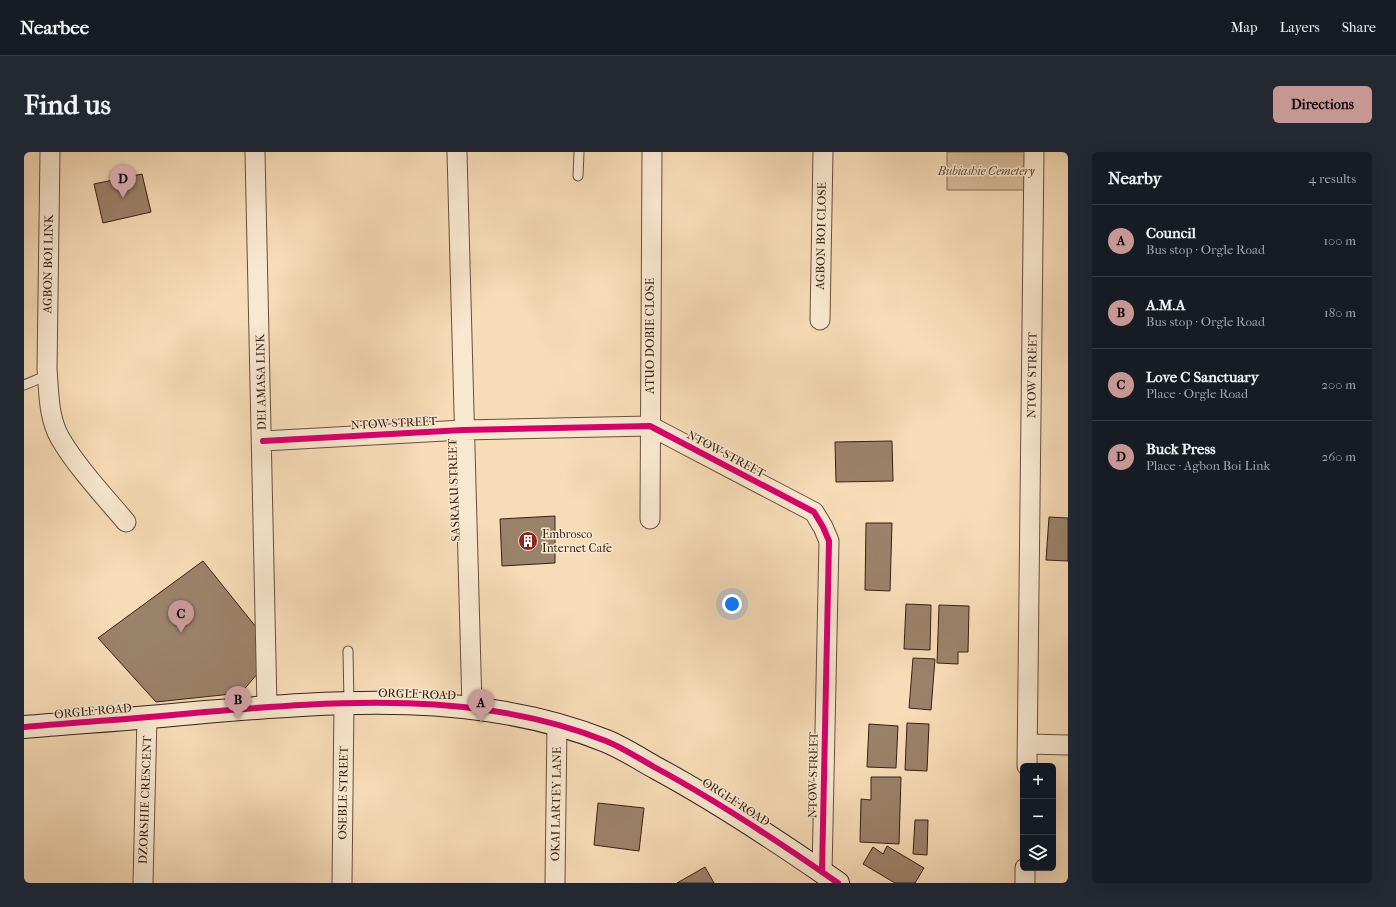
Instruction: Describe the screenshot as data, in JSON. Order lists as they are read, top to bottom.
{
  "streets": {
    "street": [
      "AGBON BOI CLOSE",
      "AGBON BOI LINK",
      "ATUO DOBIE CLOSE",
      "NTOW STREET",
      "DEI AMASA LINK",
      "SASRAKU STREET",
      "ORGLE ROAD",
      "OSEBLE STREET",
      "DZORSHIE CRESCENT",
      "OKAI LARTEY LANE"
    ]
  },
  "crossings": [
    ["ATUO DOBIE CLOSE", "NTOW STREET"],
    ["NTOW STREET", "DEI AMASA LINK"],
    ["NTOW STREET", "SASRAKU STREET"],
    ["NTOW STREET", "ORGLE ROAD"],
    ["DEI AMASA LINK", "ORGLE ROAD"],
    ["SASRAKU STREET", "ORGLE ROAD"],
    ["ORGLE ROAD", "OSEBLE STREET"],
    ["ORGLE ROAD", "DZORSHIE CRESCENT"],
    ["ORGLE ROAD", "OKAI LARTEY LANE"]
  ],
  "parks": ["Bubiashie Cemetery"],
  "places": {
    "building": ["Embrosco Internet Cafe"]
  },
  "page": {
    "header": "Nearbee",
    "nav": ["Map", "Layers", "Share"],
    "buttons": "Directions",
    "title": "Find us",
    "heading": ["Nearby", "4 results"],
    "pins": [
      "D",
      "C",
      "B",
      "A"
    ],
    "list": [
      {
        "mark": "A",
        "name": "Council",
        "note": "Bus stop · Orgle Road",
        "value": "100 m"
      },
      {
        "mark": "B",
        "name": "A.M.A",
        "note": "Bus stop · Orgle Road",
        "value": "180 m"
      },
      {
        "mark": "C",
        "name": "Love C Sanctuary",
        "note": "Place · Orgle Road",
        "value": "200 m"
      },
      {
        "mark": "D",
        "name": "Buck Press",
        "note": "Place · Agbon Boi Link",
        "value": "260 m"
      }
    ],
    "map_buttons": ["+", "−"]
  }
}
